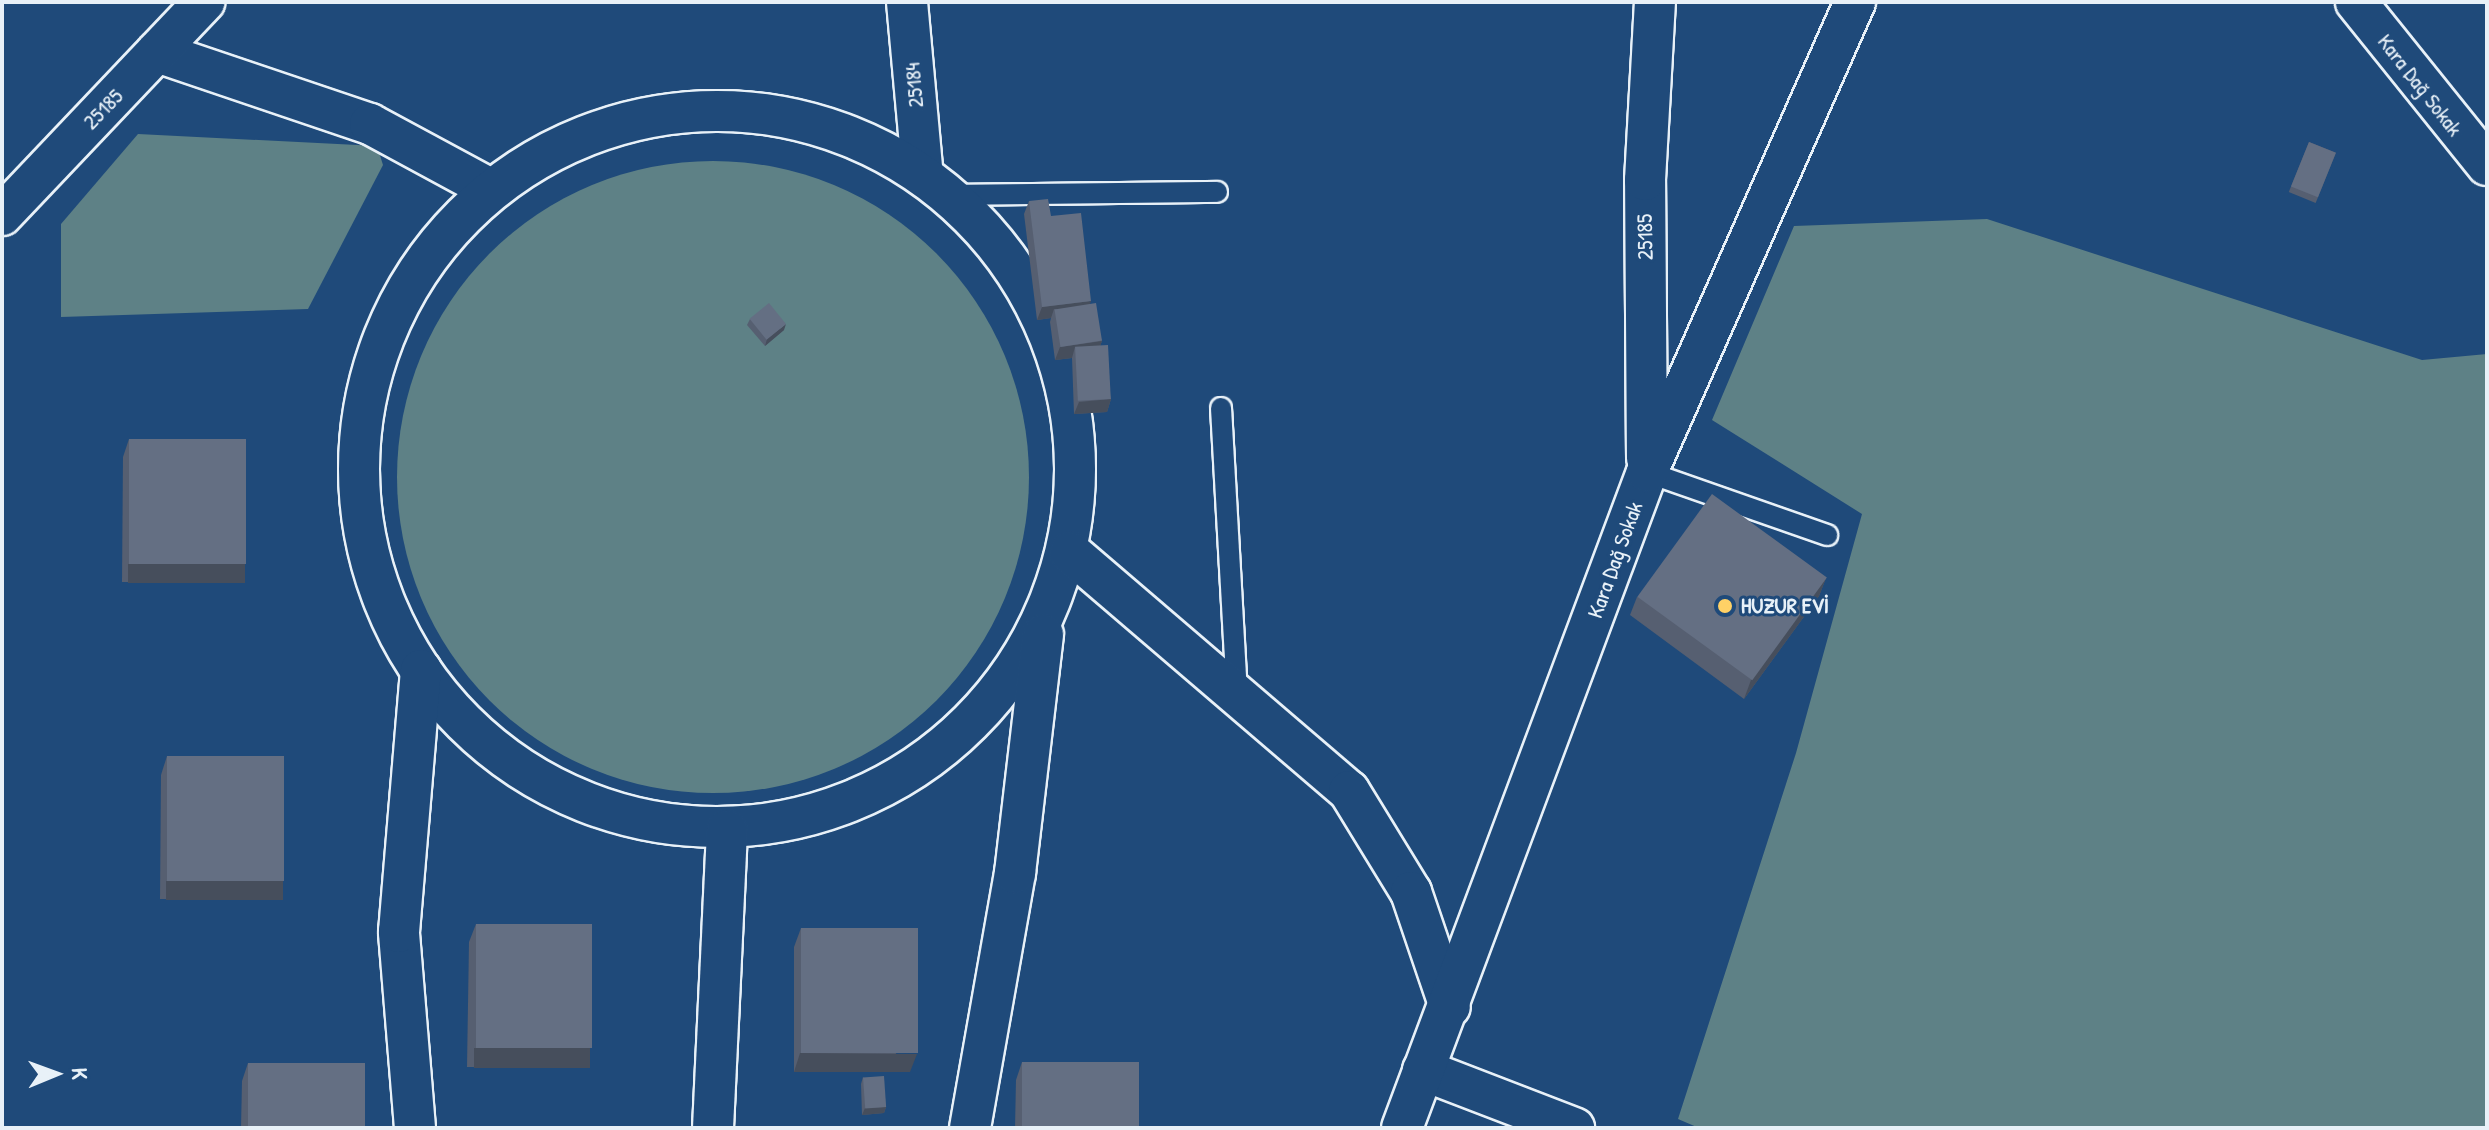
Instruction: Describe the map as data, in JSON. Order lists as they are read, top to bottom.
{
  "streets": {
    "street": ["25184", "Kara Dağ Sokak", "25185"]
  },
  "crossings": [
    ["Kara Dağ Sokak", "25185"]
  ],
  "places": ["HUZUR EVİ"],
  "north": "right"
}
